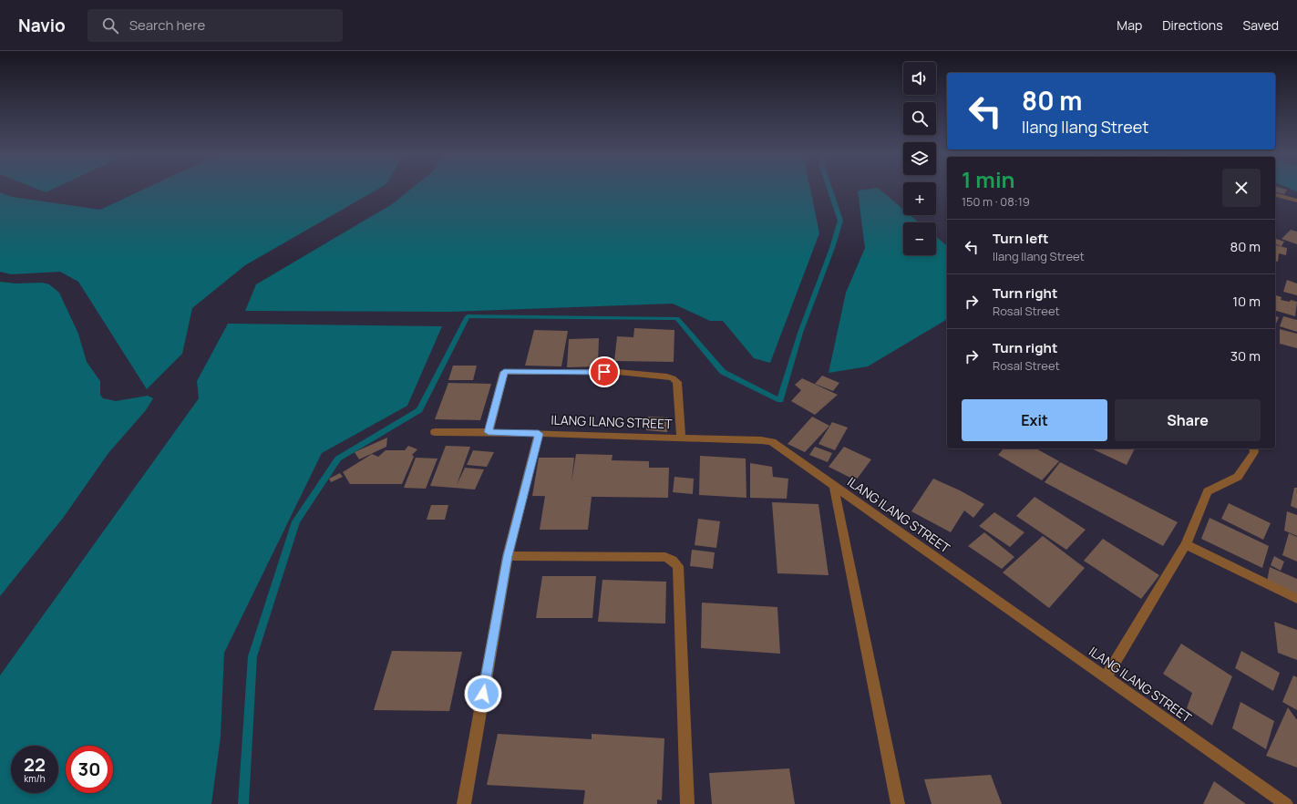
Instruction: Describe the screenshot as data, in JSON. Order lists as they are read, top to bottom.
{
  "streets": {
    "street": ["ILANG ILANG STREET"]
  },
  "page": {
    "header": "Navio",
    "search": "Search here",
    "nav": ["Map", "Directions", "Saved"],
    "map_buttons": ["+", "−"],
    "turn": ["80 m", "Ilang Ilang Street"],
    "heading": ["1 min", "150 m · 08:19"],
    "list": [
      {
        "name": "Turn left",
        "note": "Ilang Ilang Street",
        "value": "80 m"
      },
      {
        "name": "Turn right",
        "note": "Rosal Street",
        "value": "10 m"
      },
      {
        "name": "Turn right",
        "note": "Rosal Street",
        "value": "30 m"
      }
    ],
    "buttons": ["Exit", "Share"],
    "speed": "22 km/h",
    "limit": "30"
  }
}
